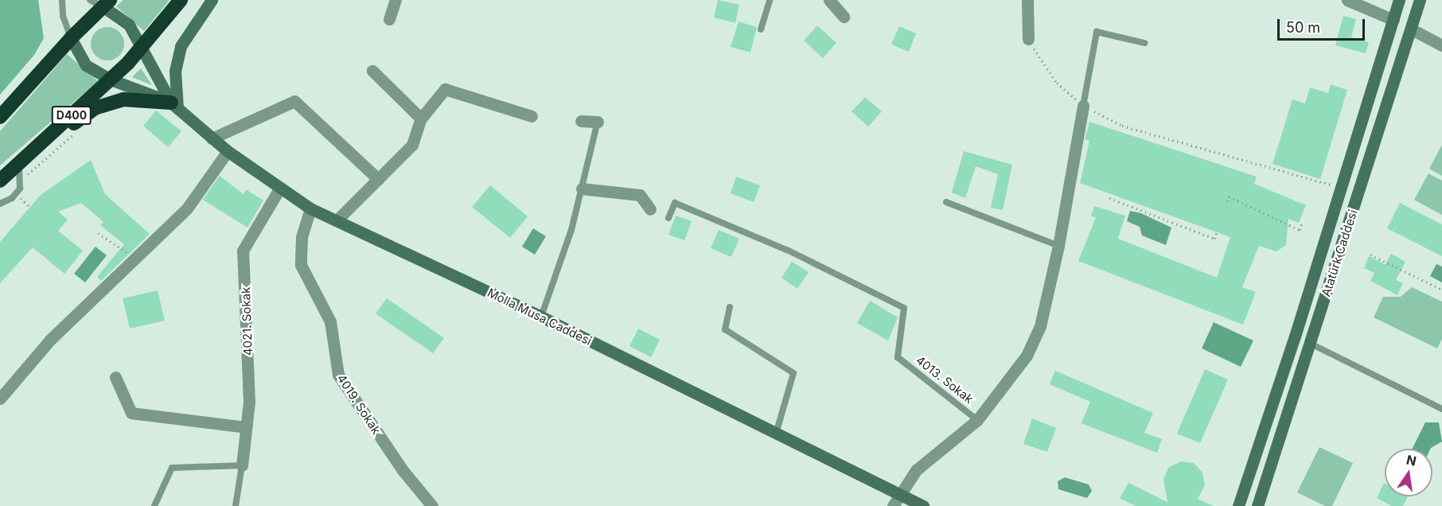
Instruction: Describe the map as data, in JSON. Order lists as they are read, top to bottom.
{
  "streets": {
    "highway": ["D400"],
    "street": [
      "Atatürk Caddesi",
      "Molla Musa Caddesi",
      "4021. Sokak",
      "4019. Sokak"
    ],
    "lane": ["4013. Sokak"]
  },
  "crossings": [
    ["D400", "Molla Musa Caddesi"],
    ["Molla Musa Caddesi", "4021. Sokak"],
    ["Molla Musa Caddesi", "4019. Sokak"]
  ],
  "scale_bar": "50 m",
  "north": "top"
}
